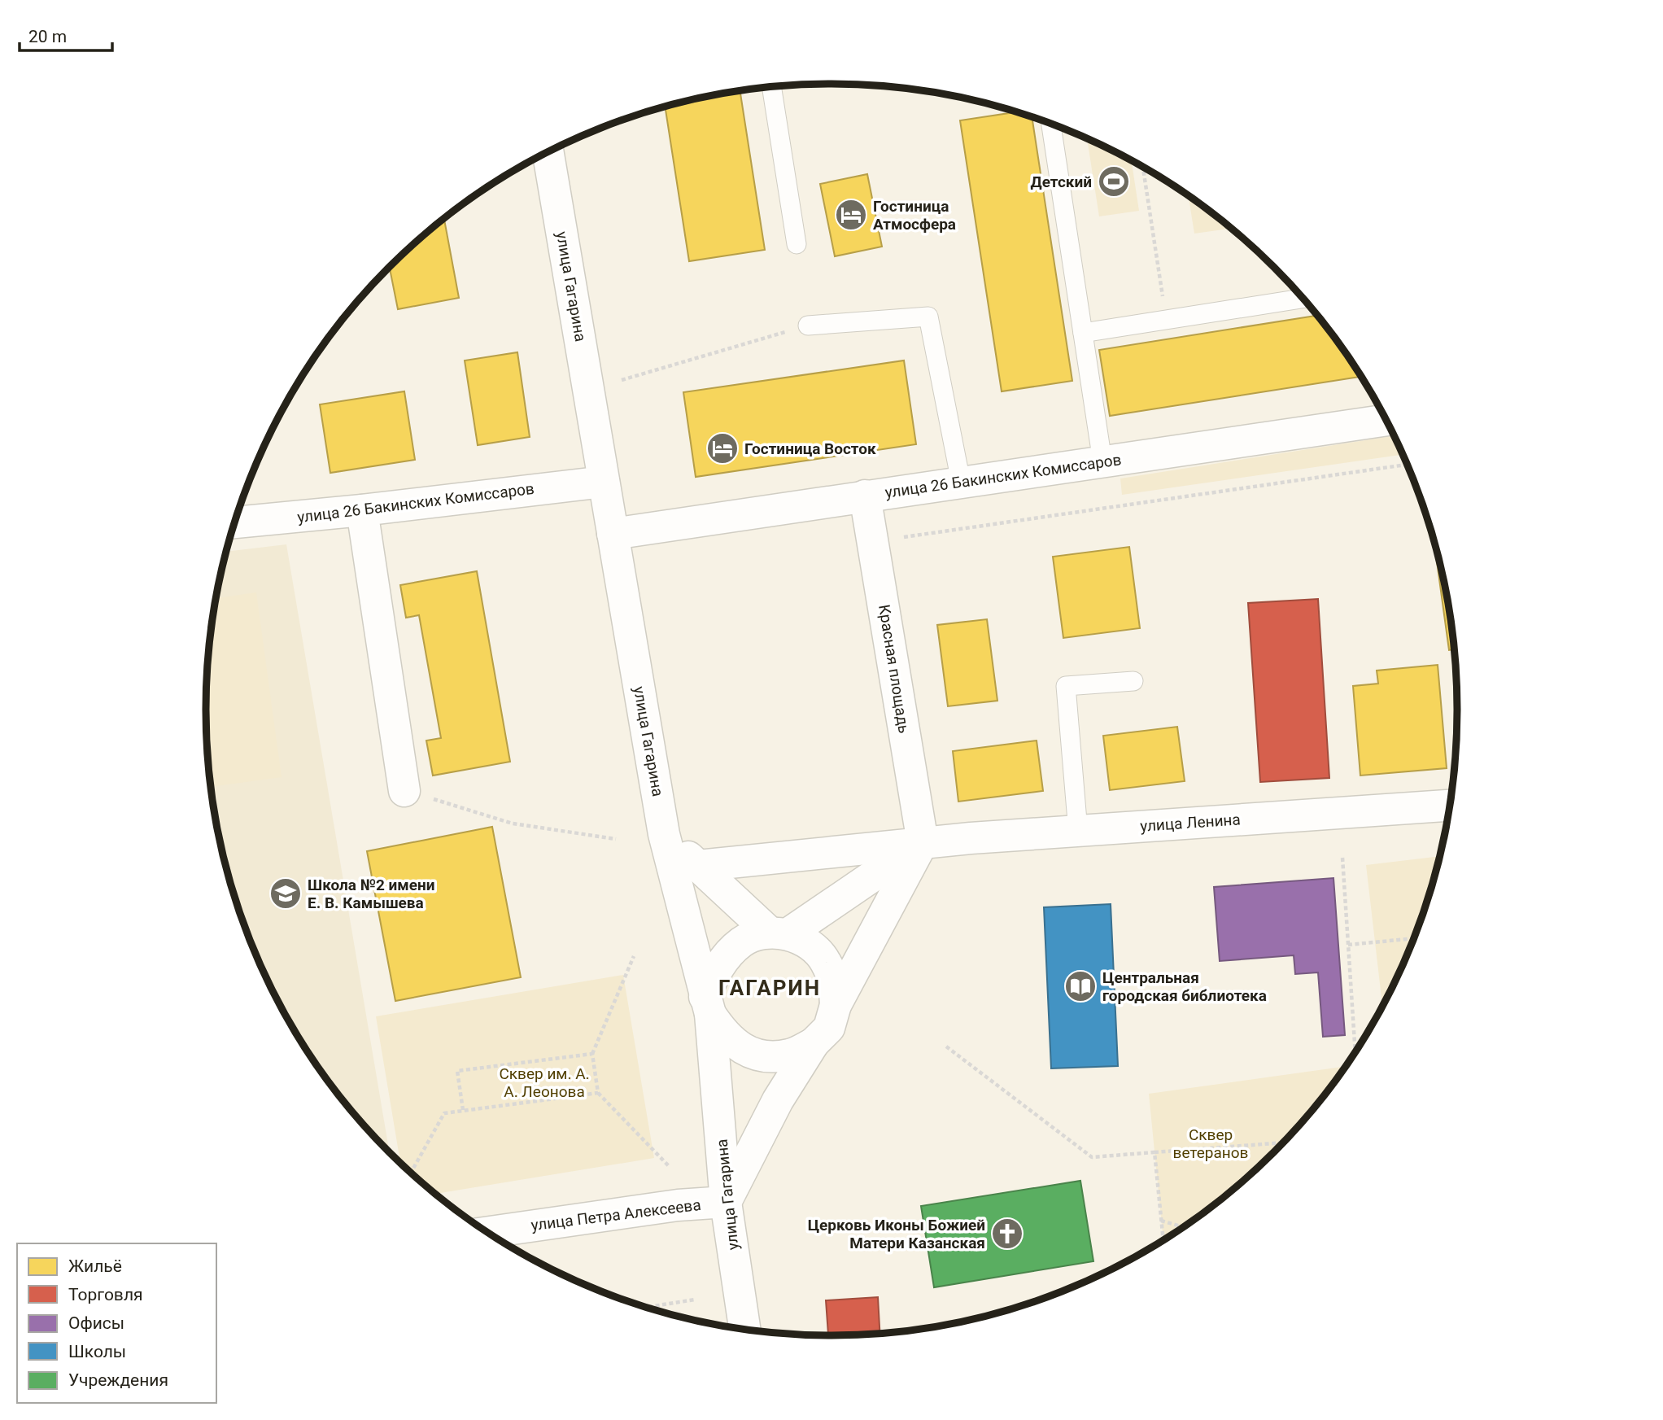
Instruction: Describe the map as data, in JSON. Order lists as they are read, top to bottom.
{
  "streets": {
    "main road": [
      "улица Гагарина",
      "улица 26 Бакинских Комиссаров",
      "Красная площадь",
      "улица Ленина",
      "улица Петра Алексеева"
    ]
  },
  "crossings": [
    ["улица Гагарина", "улица 26 Бакинских Комиссаров"],
    ["улица Гагарина", "улица Петра Алексеева"],
    ["улица 26 Бакинских Комиссаров", "Красная площадь"],
    ["Красная площадь", "улица Ленина"]
  ],
  "districts": ["ГАГАРИН"],
  "parks": ["Сквер им. А. А. Леонова", "Сквер ветеранов"],
  "places": {
    "sports": ["Детский"],
    "hotel": ["Гостиница Атмосфера", "Гостиница Восток"],
    "school or university": ["Школа №2 имени Е. В. Камышева"],
    "library": ["Центральная городская библиотека"],
    "church": ["Церковь Иконы Божией Матери Казанская"]
  },
  "legend": [
    "Жильё",
    "Торговля",
    "Офисы",
    "Школы",
    "Учреждения"
  ],
  "scale_bar": "20 m"
}
